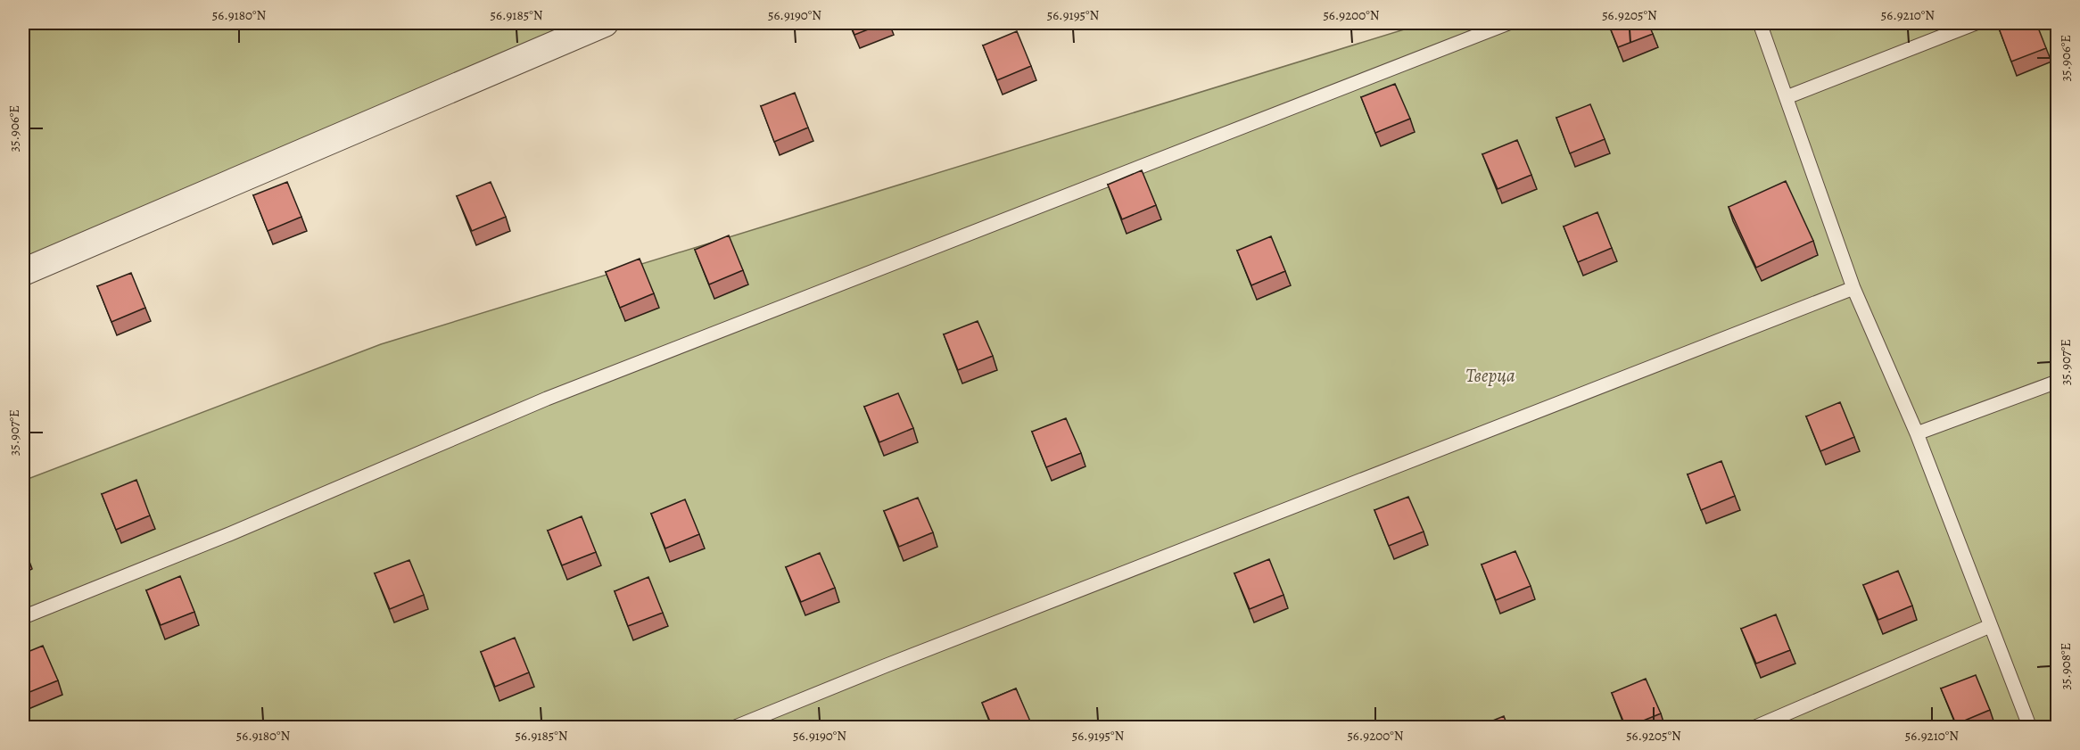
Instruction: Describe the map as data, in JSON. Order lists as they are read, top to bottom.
{
  "parks": ["Тверца"],
  "coordinates": [
    "56.9180°N",
    "56.9185°N",
    "56.9190°N",
    "56.9195°N",
    "56.9200°N",
    "56.9205°N",
    "56.9210°N",
    "35.906°E",
    "35.907°E",
    "35.908°E"
  ]
}
